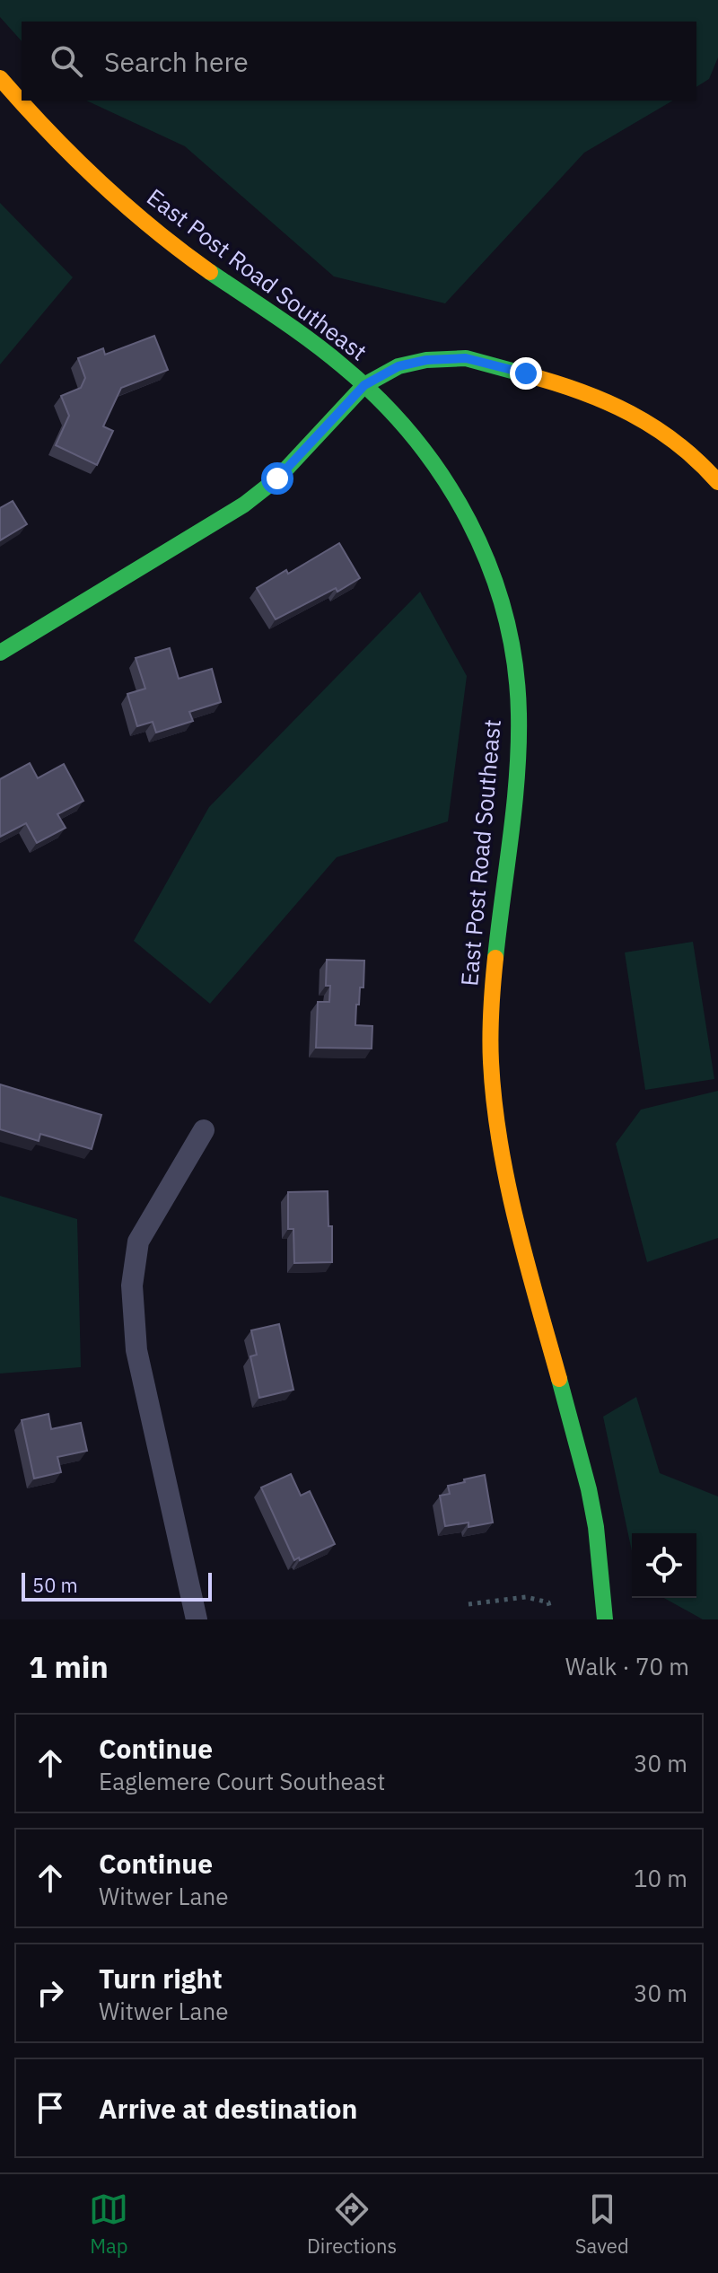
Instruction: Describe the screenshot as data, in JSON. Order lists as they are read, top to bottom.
{
  "streets": {
    "main road": ["East Post Road Southeast"]
  },
  "scale_bar": "50 m",
  "page": {
    "search": "Search here",
    "scale": "50 m",
    "heading": ["1 min", "Walk · 70 m"],
    "list": [
      ["Continue", "Eaglemere Court Southeast", "30 m"],
      ["Continue", "Witwer Lane", "10 m"],
      ["Turn right", "Witwer Lane", "30 m"],
      "Arrive at destination"
    ],
    "nav": ["Map", "Directions", "Saved"]
  }
}
